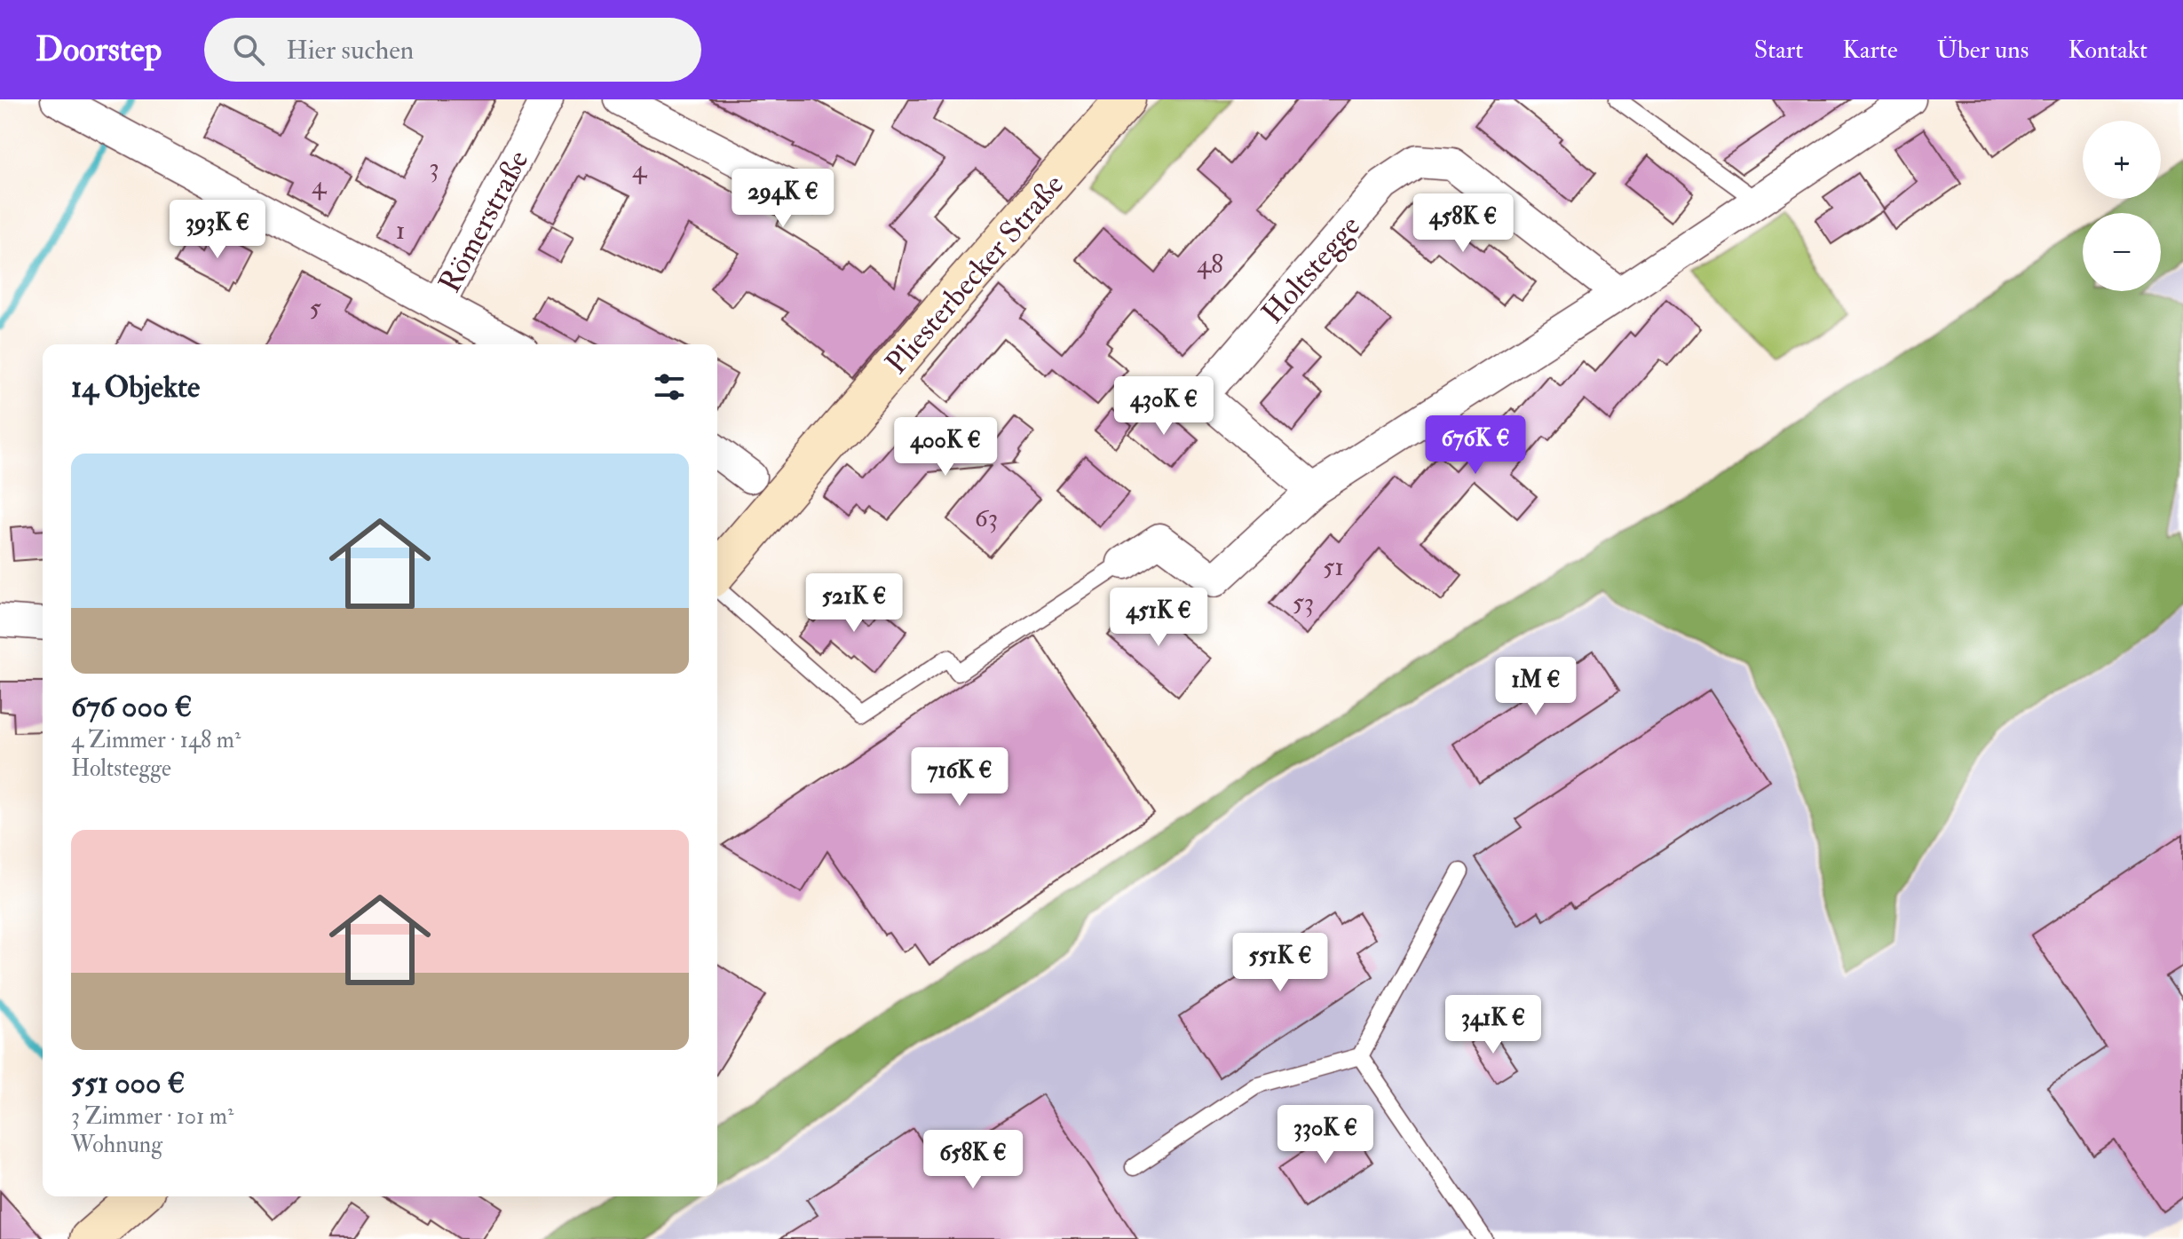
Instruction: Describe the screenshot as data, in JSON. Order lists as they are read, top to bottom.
{
  "streets": {
    "main road": ["Pliesterbecker Straße"],
    "street": ["Römerstraße", "Holtstegge"]
  },
  "house_numbers": [
    "3",
    "4",
    "4",
    "1",
    "48",
    "5",
    "63",
    "51",
    "53"
  ],
  "page": {
    "header": "Doorstep",
    "search": "Hier suchen",
    "nav": [
      "Start",
      "Karte",
      "Über uns",
      "Kontakt"
    ],
    "map_buttons": ["+", "−"],
    "price": [
      "294K €",
      "458K €",
      "393K €",
      "430K €",
      "676K €",
      "400K €",
      "521K €",
      "451K €",
      "1M €",
      "716K €",
      "551K €",
      "341K €",
      "330K €",
      "658K €"
    ],
    "heading": "14 Objekte",
    "list": [
      {
        "name": "676 000 €",
        "note": "4 Zimmer · 148 m² · Holtstegge"
      },
      {
        "name": "551 000 €",
        "note": "3 Zimmer · 101 m² · Wohnung"
      }
    ]
  }
}
